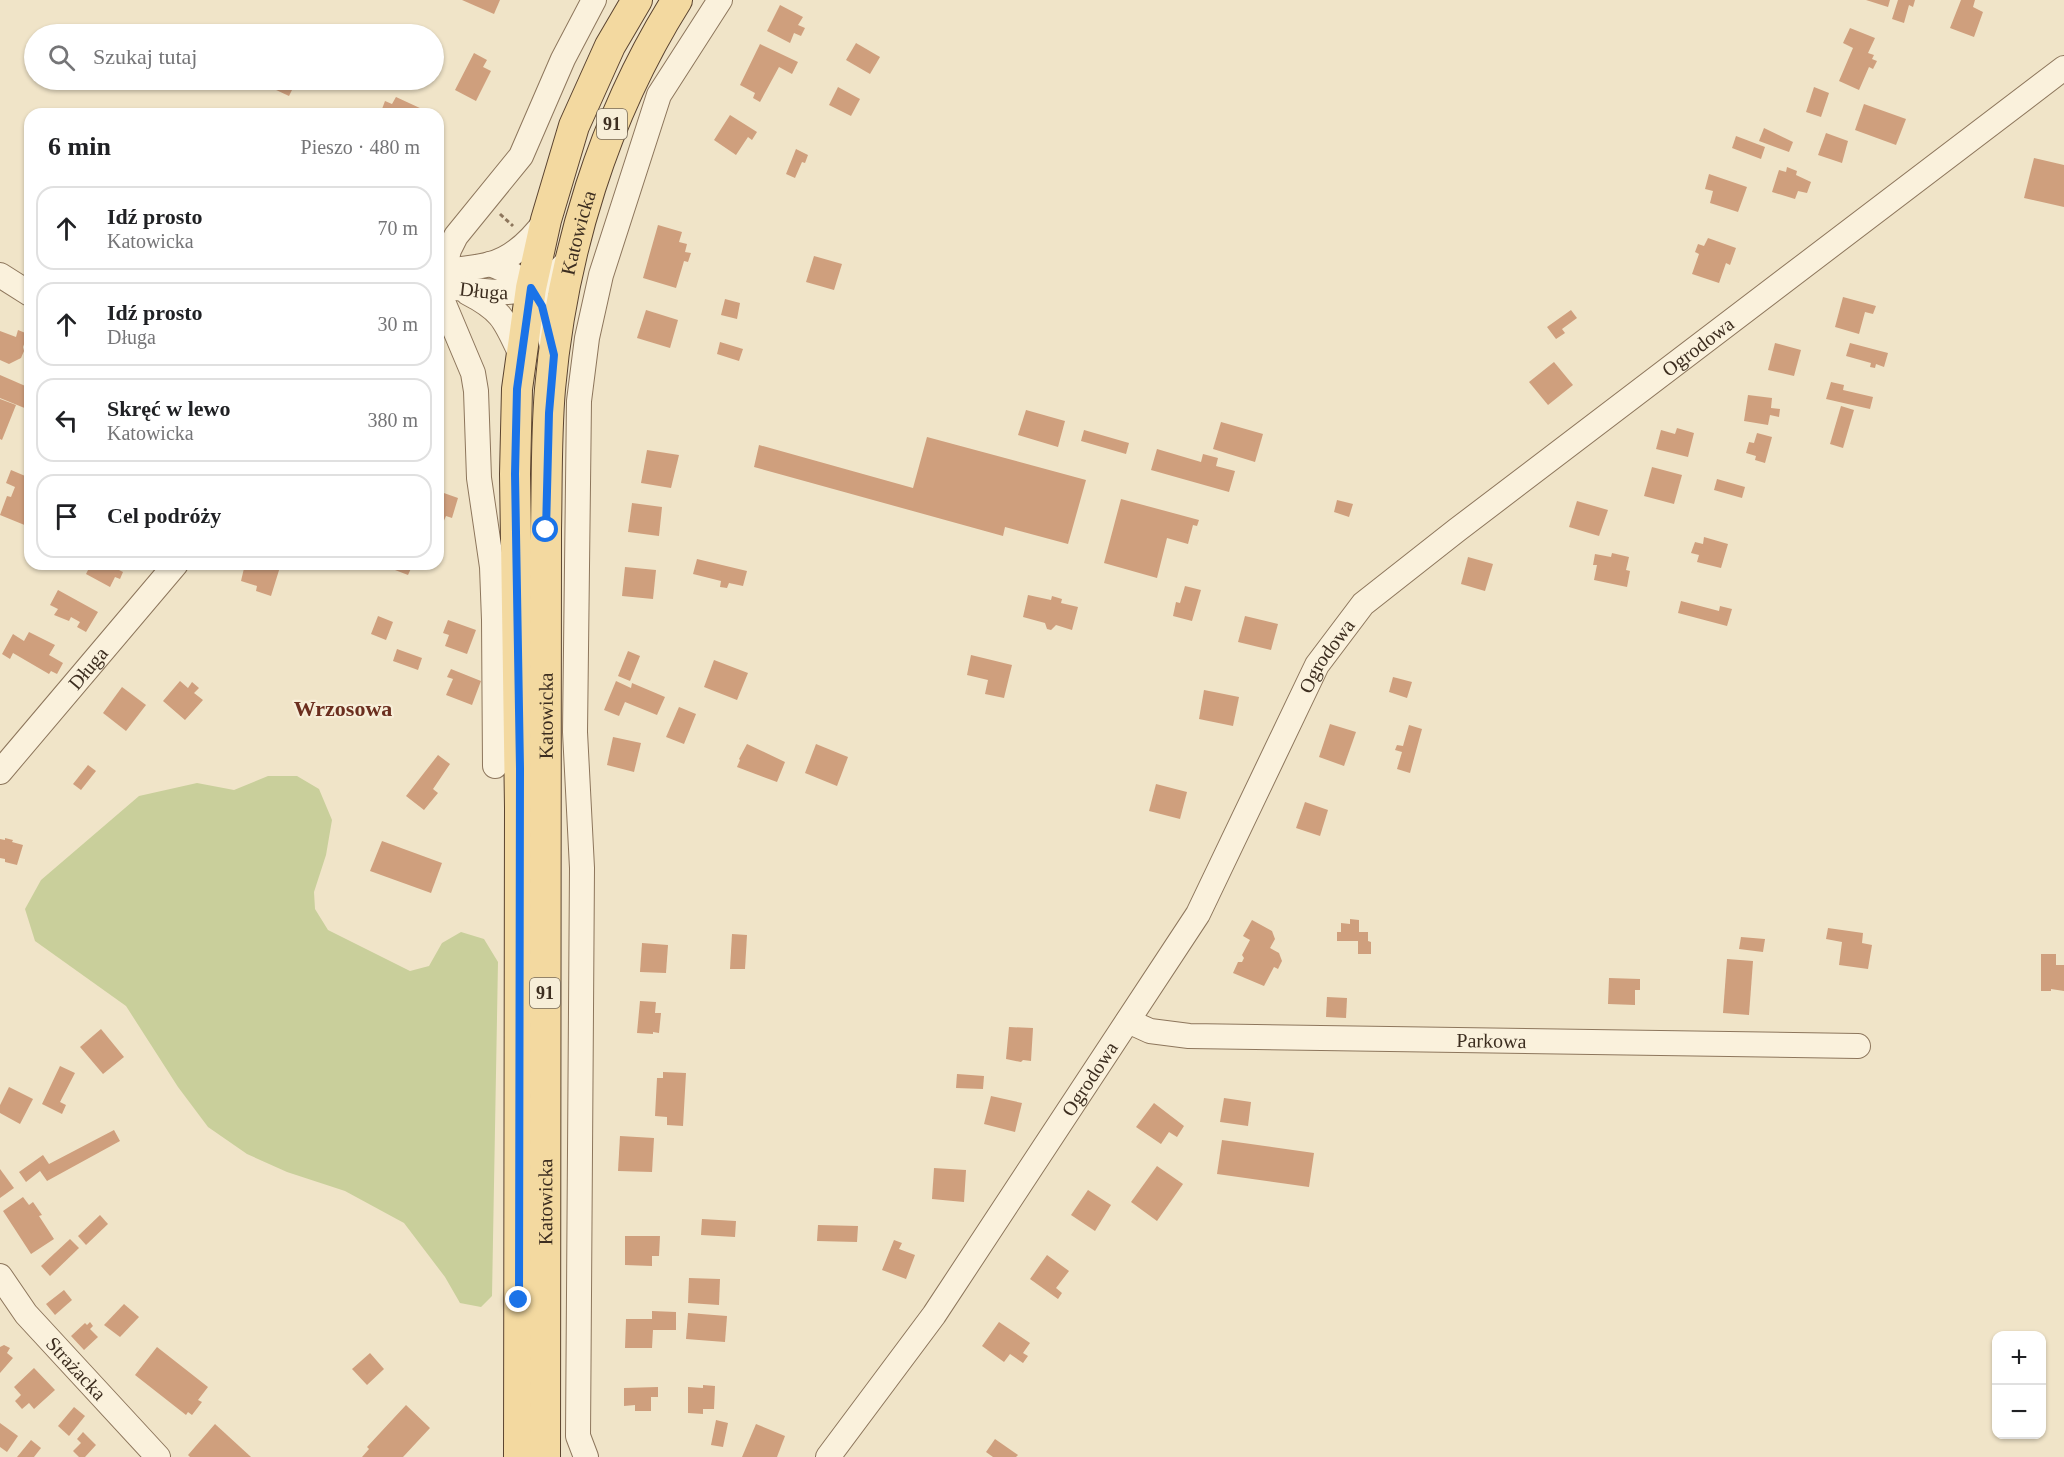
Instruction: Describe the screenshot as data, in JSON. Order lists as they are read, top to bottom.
{
  "streets": {
    "main road": ["91", "Katowicka"],
    "street": [
      "Długa",
      "Ogrodowa",
      "Parkowa",
      "Strażacka"
    ]
  },
  "crossings": [
    ["Katowicka", "Długa"],
    ["Ogrodowa", "Parkowa"]
  ],
  "districts": ["Wrzosowa"],
  "page": {
    "search": "Szukaj tutaj",
    "heading": ["6 min", "Pieszo · 480 m"],
    "list": [
      ["Idź prosto", "Katowicka", "70 m"],
      ["Idź prosto", "Długa", "30 m"],
      ["Skręć w lewo", "Katowicka", "380 m"],
      "Cel podróży"
    ],
    "map_buttons": ["+", "−"]
  }
}
